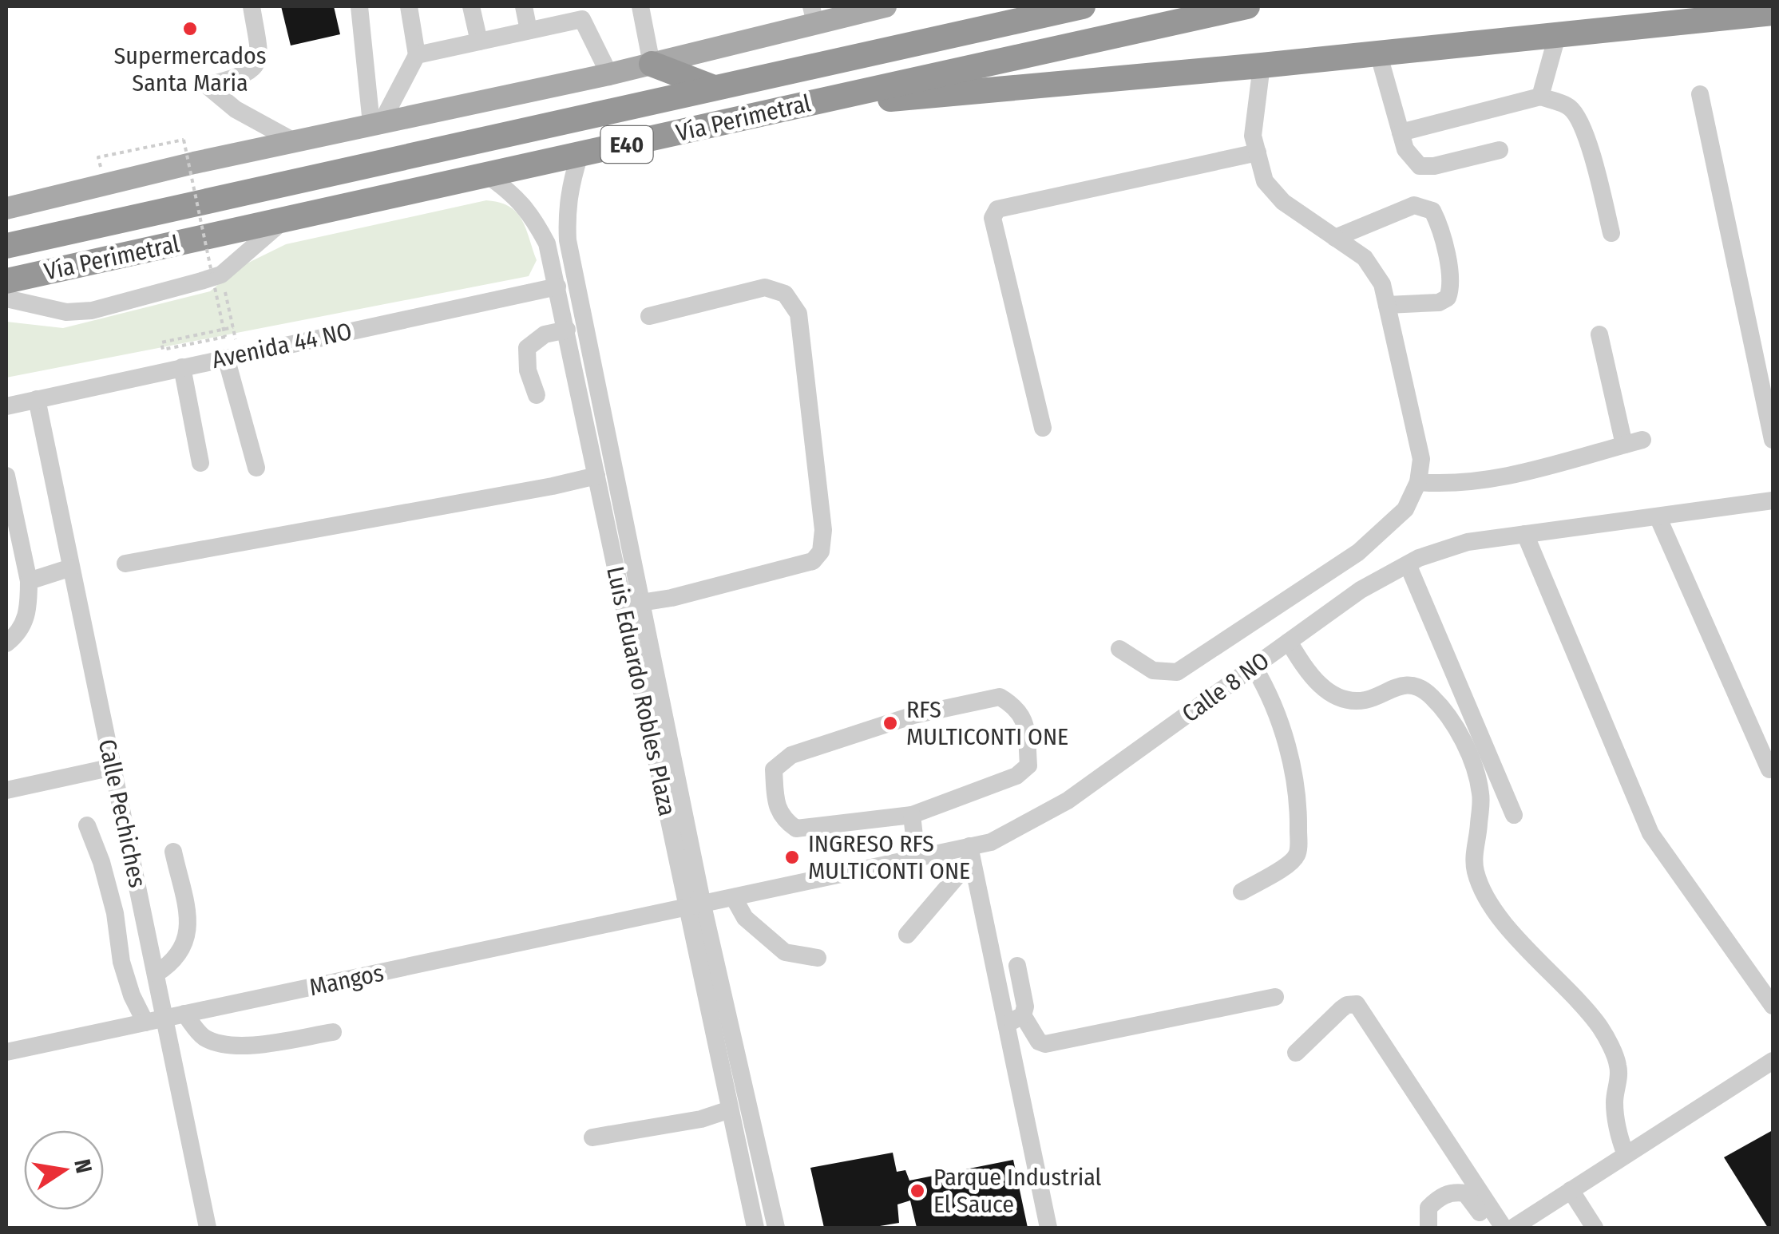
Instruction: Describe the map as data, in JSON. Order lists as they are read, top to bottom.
{
  "streets": {
    "highway": ["Vía Perimetral", "E40"],
    "street": [
      "Avenida 44 NO",
      "Calle 8 NO",
      "Luis Eduardo Robles Plaza",
      "Calle Pechiches",
      "Mangos"
    ]
  },
  "crossings": [
    ["Vía Perimetral", "Luis Eduardo Robles Plaza"],
    ["Avenida 44 NO", "Luis Eduardo Robles Plaza"],
    ["Avenida 44 NO", "Calle Pechiches"],
    ["Calle 8 NO", "Luis Eduardo Robles Plaza"],
    ["Calle 8 NO", "Mangos"],
    ["Luis Eduardo Robles Plaza", "Mangos"],
    ["Calle Pechiches", "Mangos"]
  ],
  "places": [
    "Supermercados Santa Maria",
    "RFS MULTICONTI ONE",
    "INGRESO RFS MULTICONTI ONE",
    "Parque Industrial El Sauce"
  ],
  "north": "right"
}
